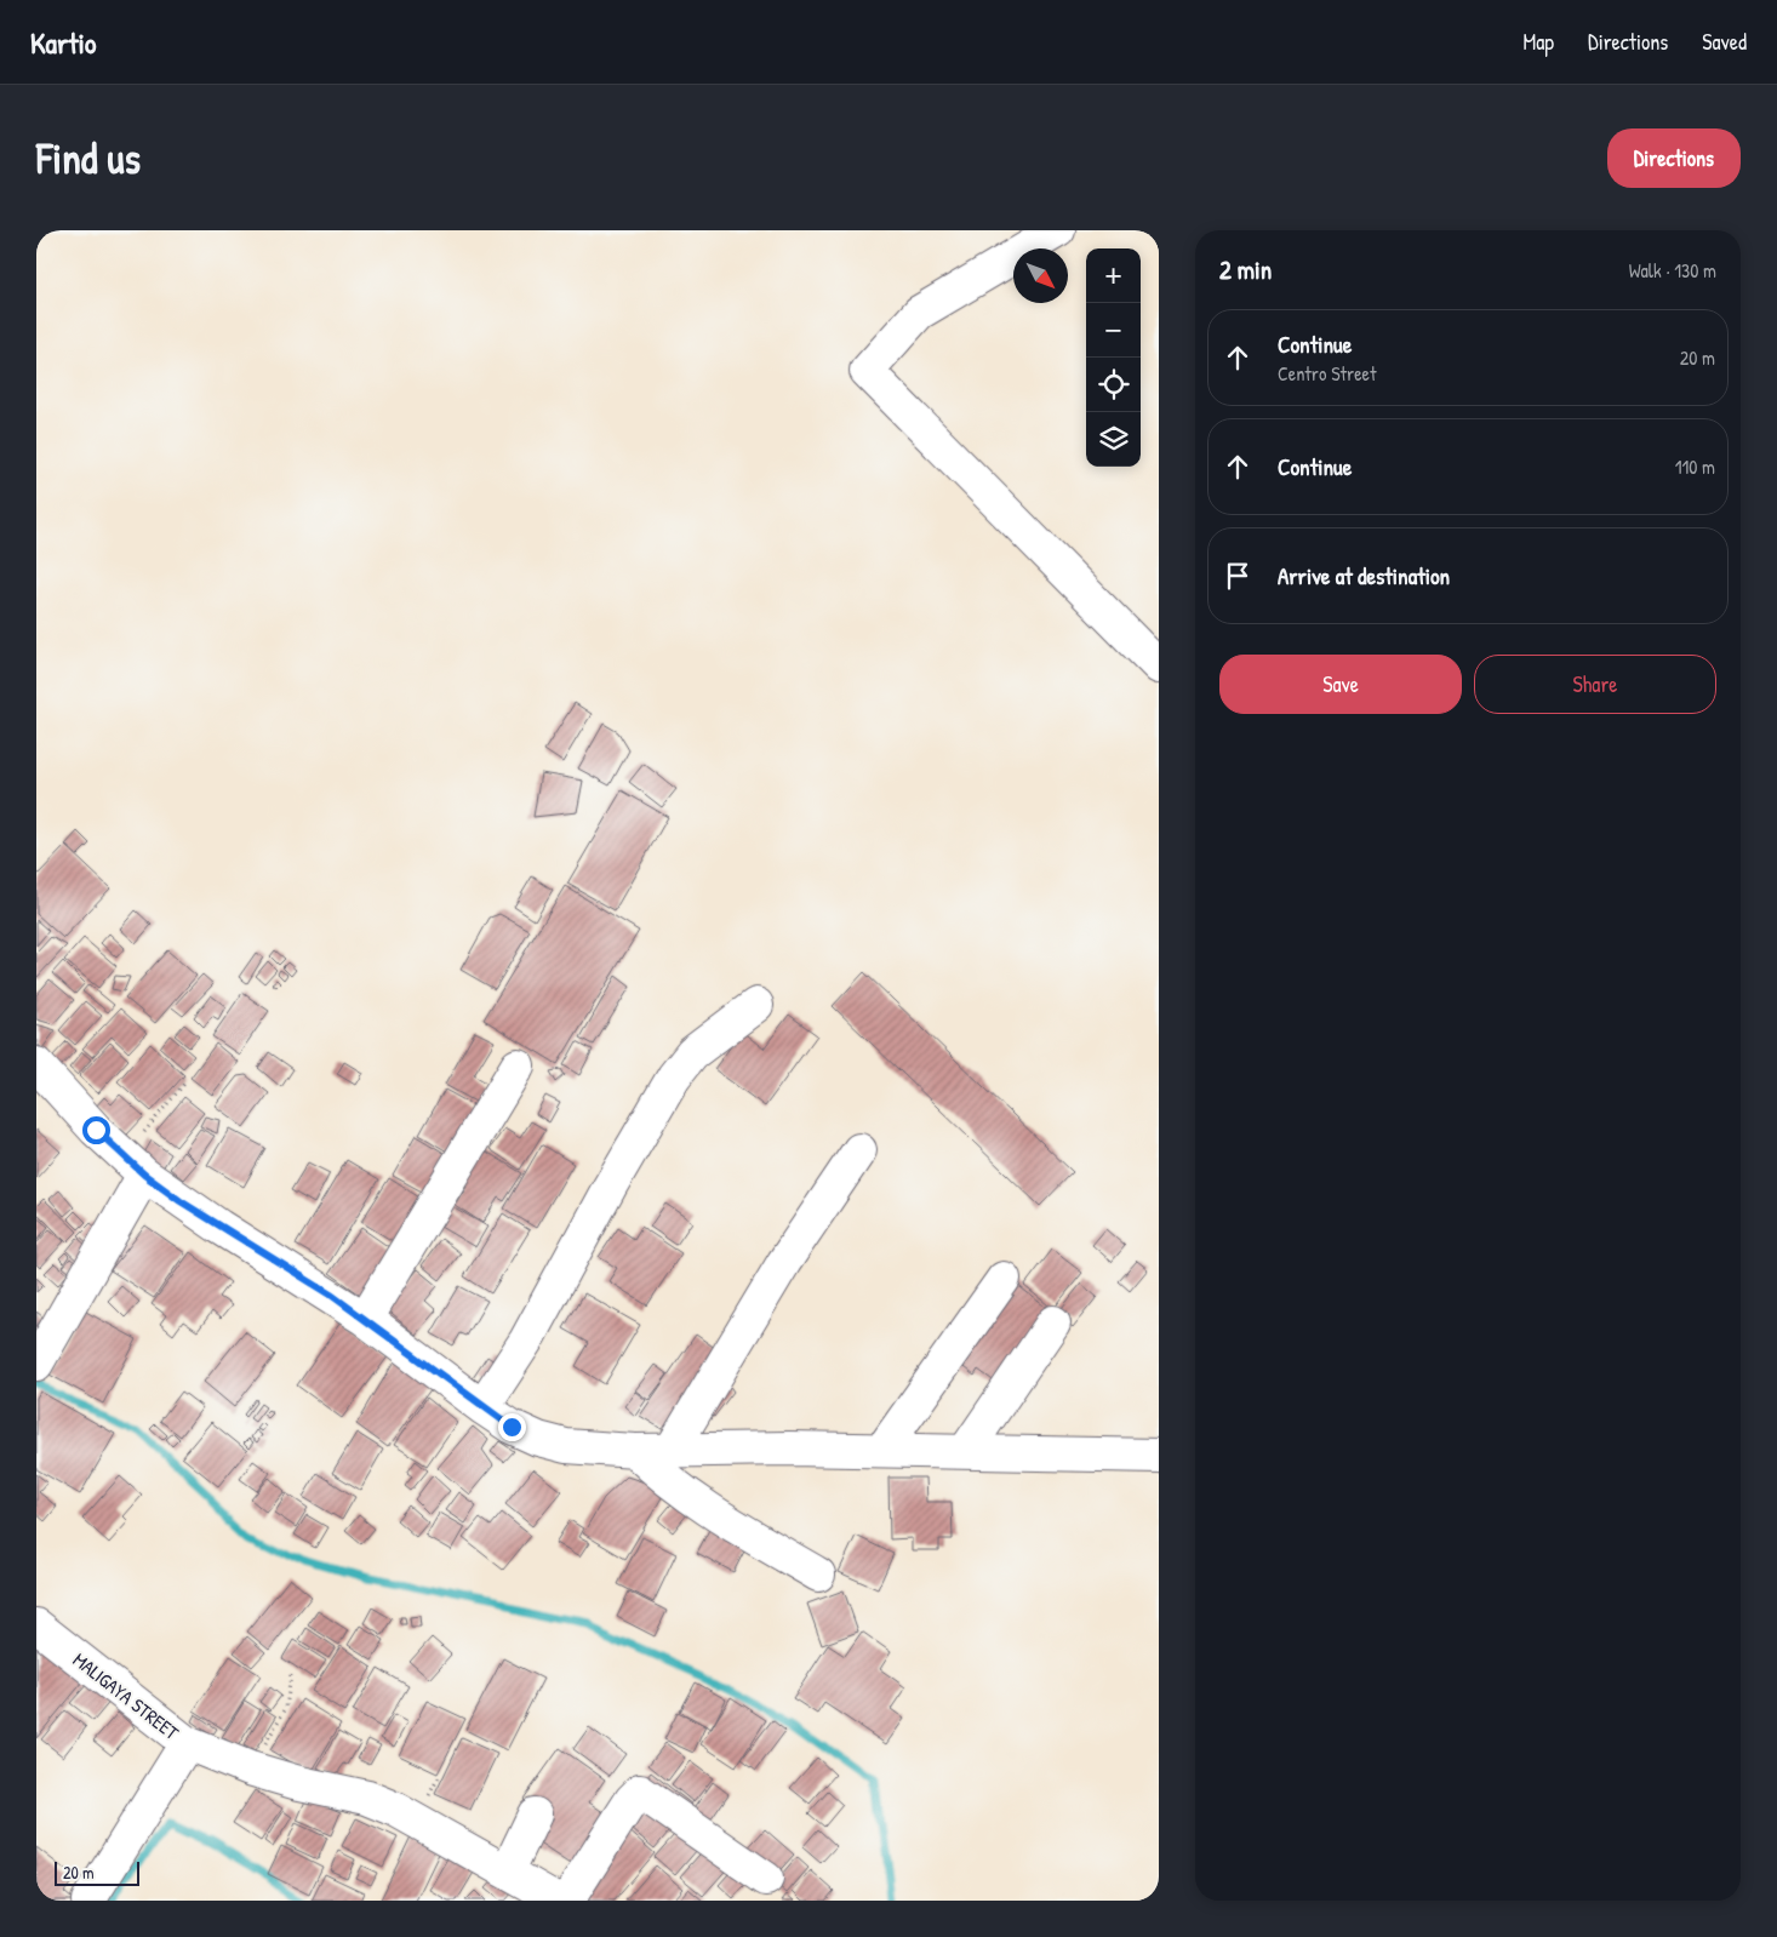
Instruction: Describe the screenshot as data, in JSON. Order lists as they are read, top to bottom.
{
  "streets": {
    "street": ["MALIGAYA STREET"]
  },
  "scale_bar": "20 m",
  "north": "bottom right",
  "page": {
    "header": "Kartio",
    "nav": ["Map", "Directions", "Saved"],
    "buttons": [
      "Directions",
      ["Save", "Share"]
    ],
    "title": "Find us",
    "heading": ["2 min", "Walk · 130 m"],
    "map_buttons": ["+", "−"],
    "list": [
      ["Continue", "Centro Street", "20 m"],
      ["Continue", "110 m"],
      "Arrive at destination"
    ],
    "scale": "20 m"
  }
}
